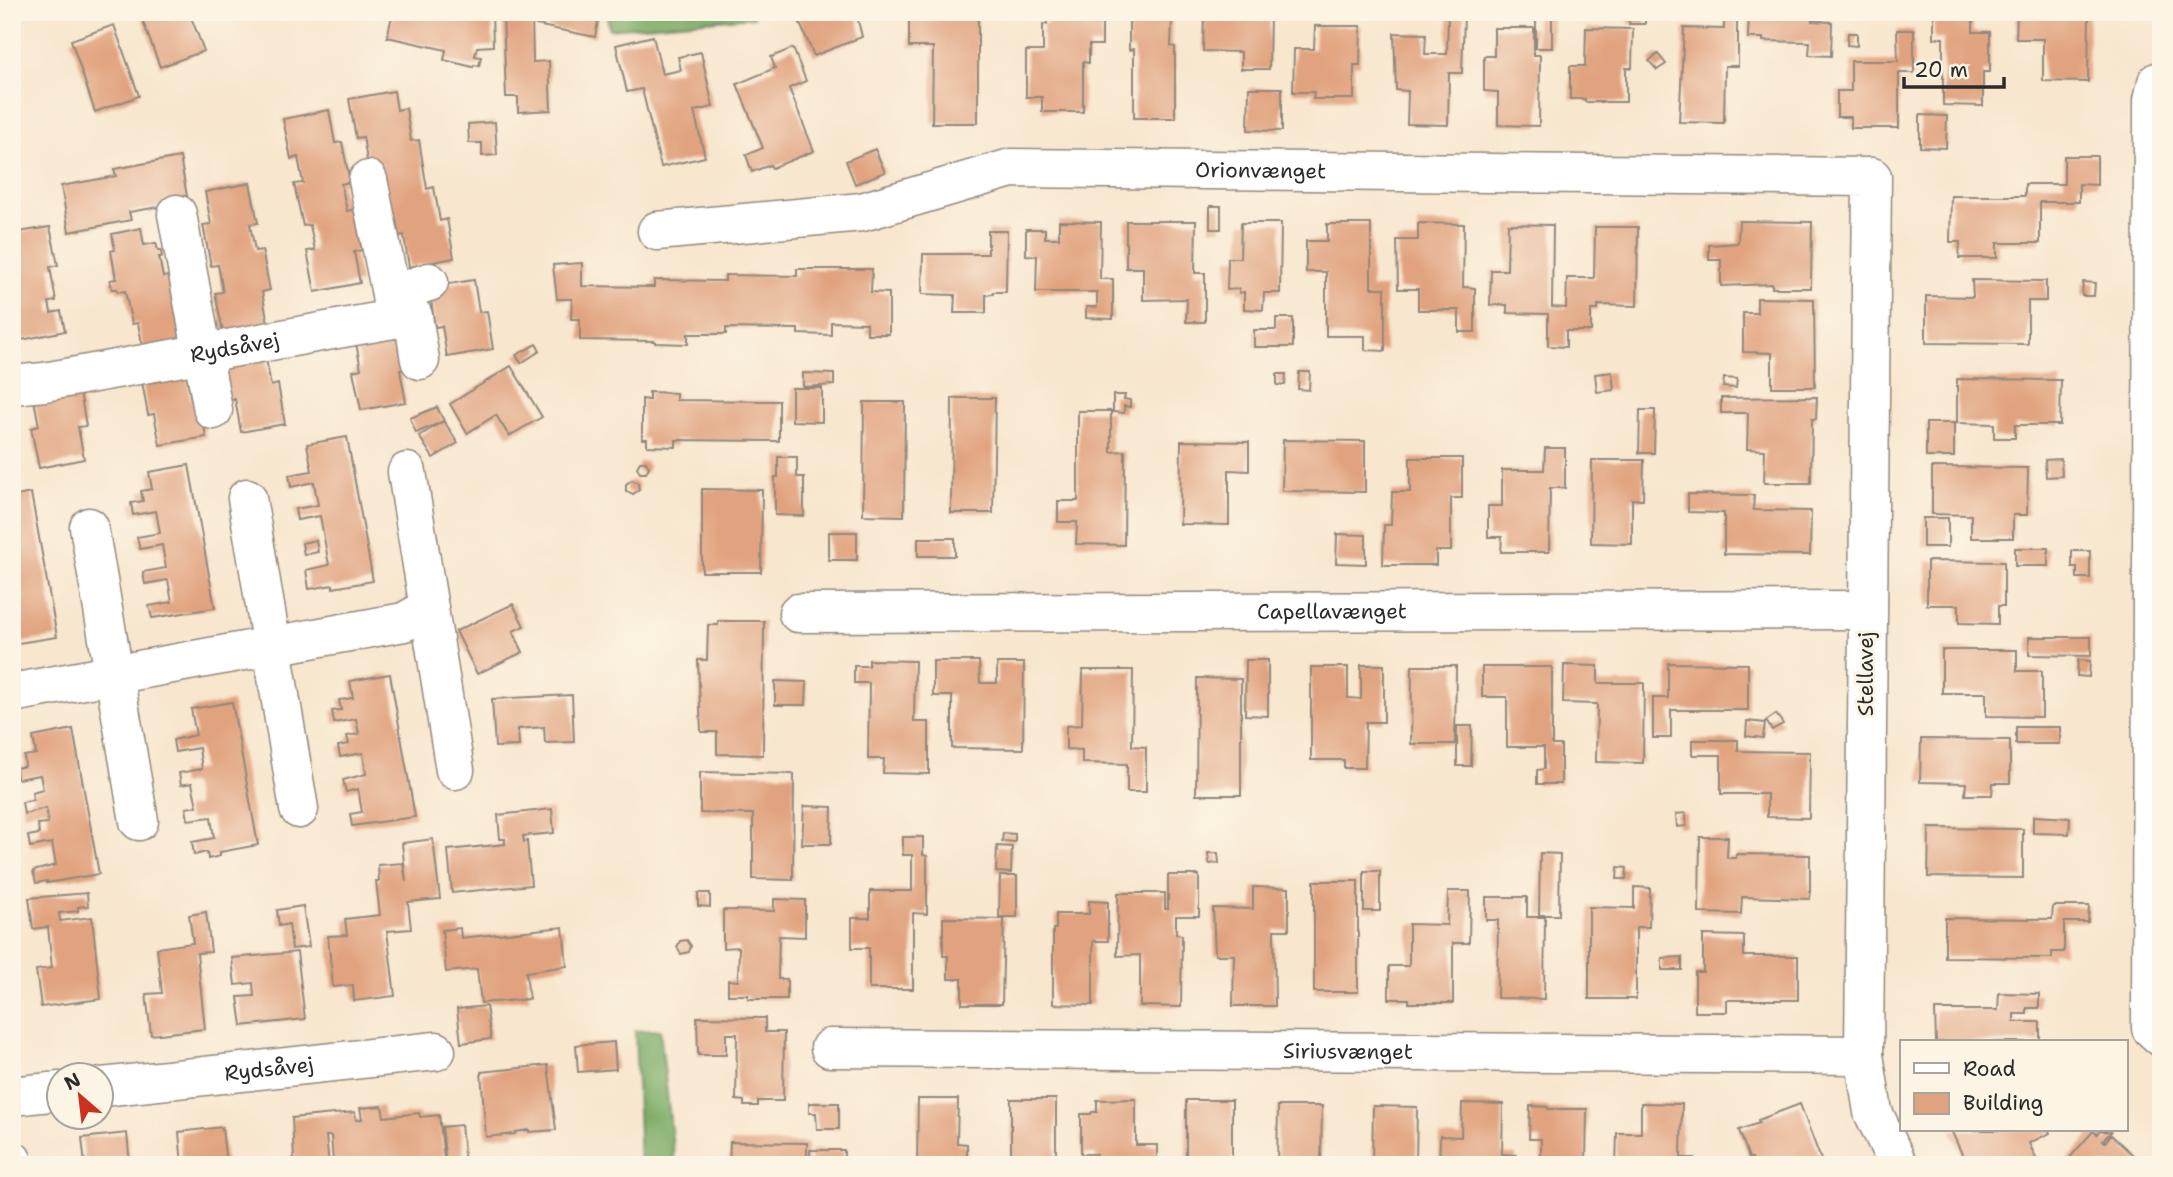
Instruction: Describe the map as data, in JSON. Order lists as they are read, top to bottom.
{
  "streets": {
    "street": [
      "Orionvænget",
      "Rydsåvej",
      "Capellavænget",
      "Stellavej",
      "Siriusvænget"
    ]
  },
  "crossings": [
    ["Orionvænget", "Stellavej"],
    ["Capellavænget", "Stellavej"],
    ["Stellavej", "Siriusvænget"]
  ],
  "legend": ["Road", "Building"],
  "scale_bar": "20 m",
  "north": "top left"
}
